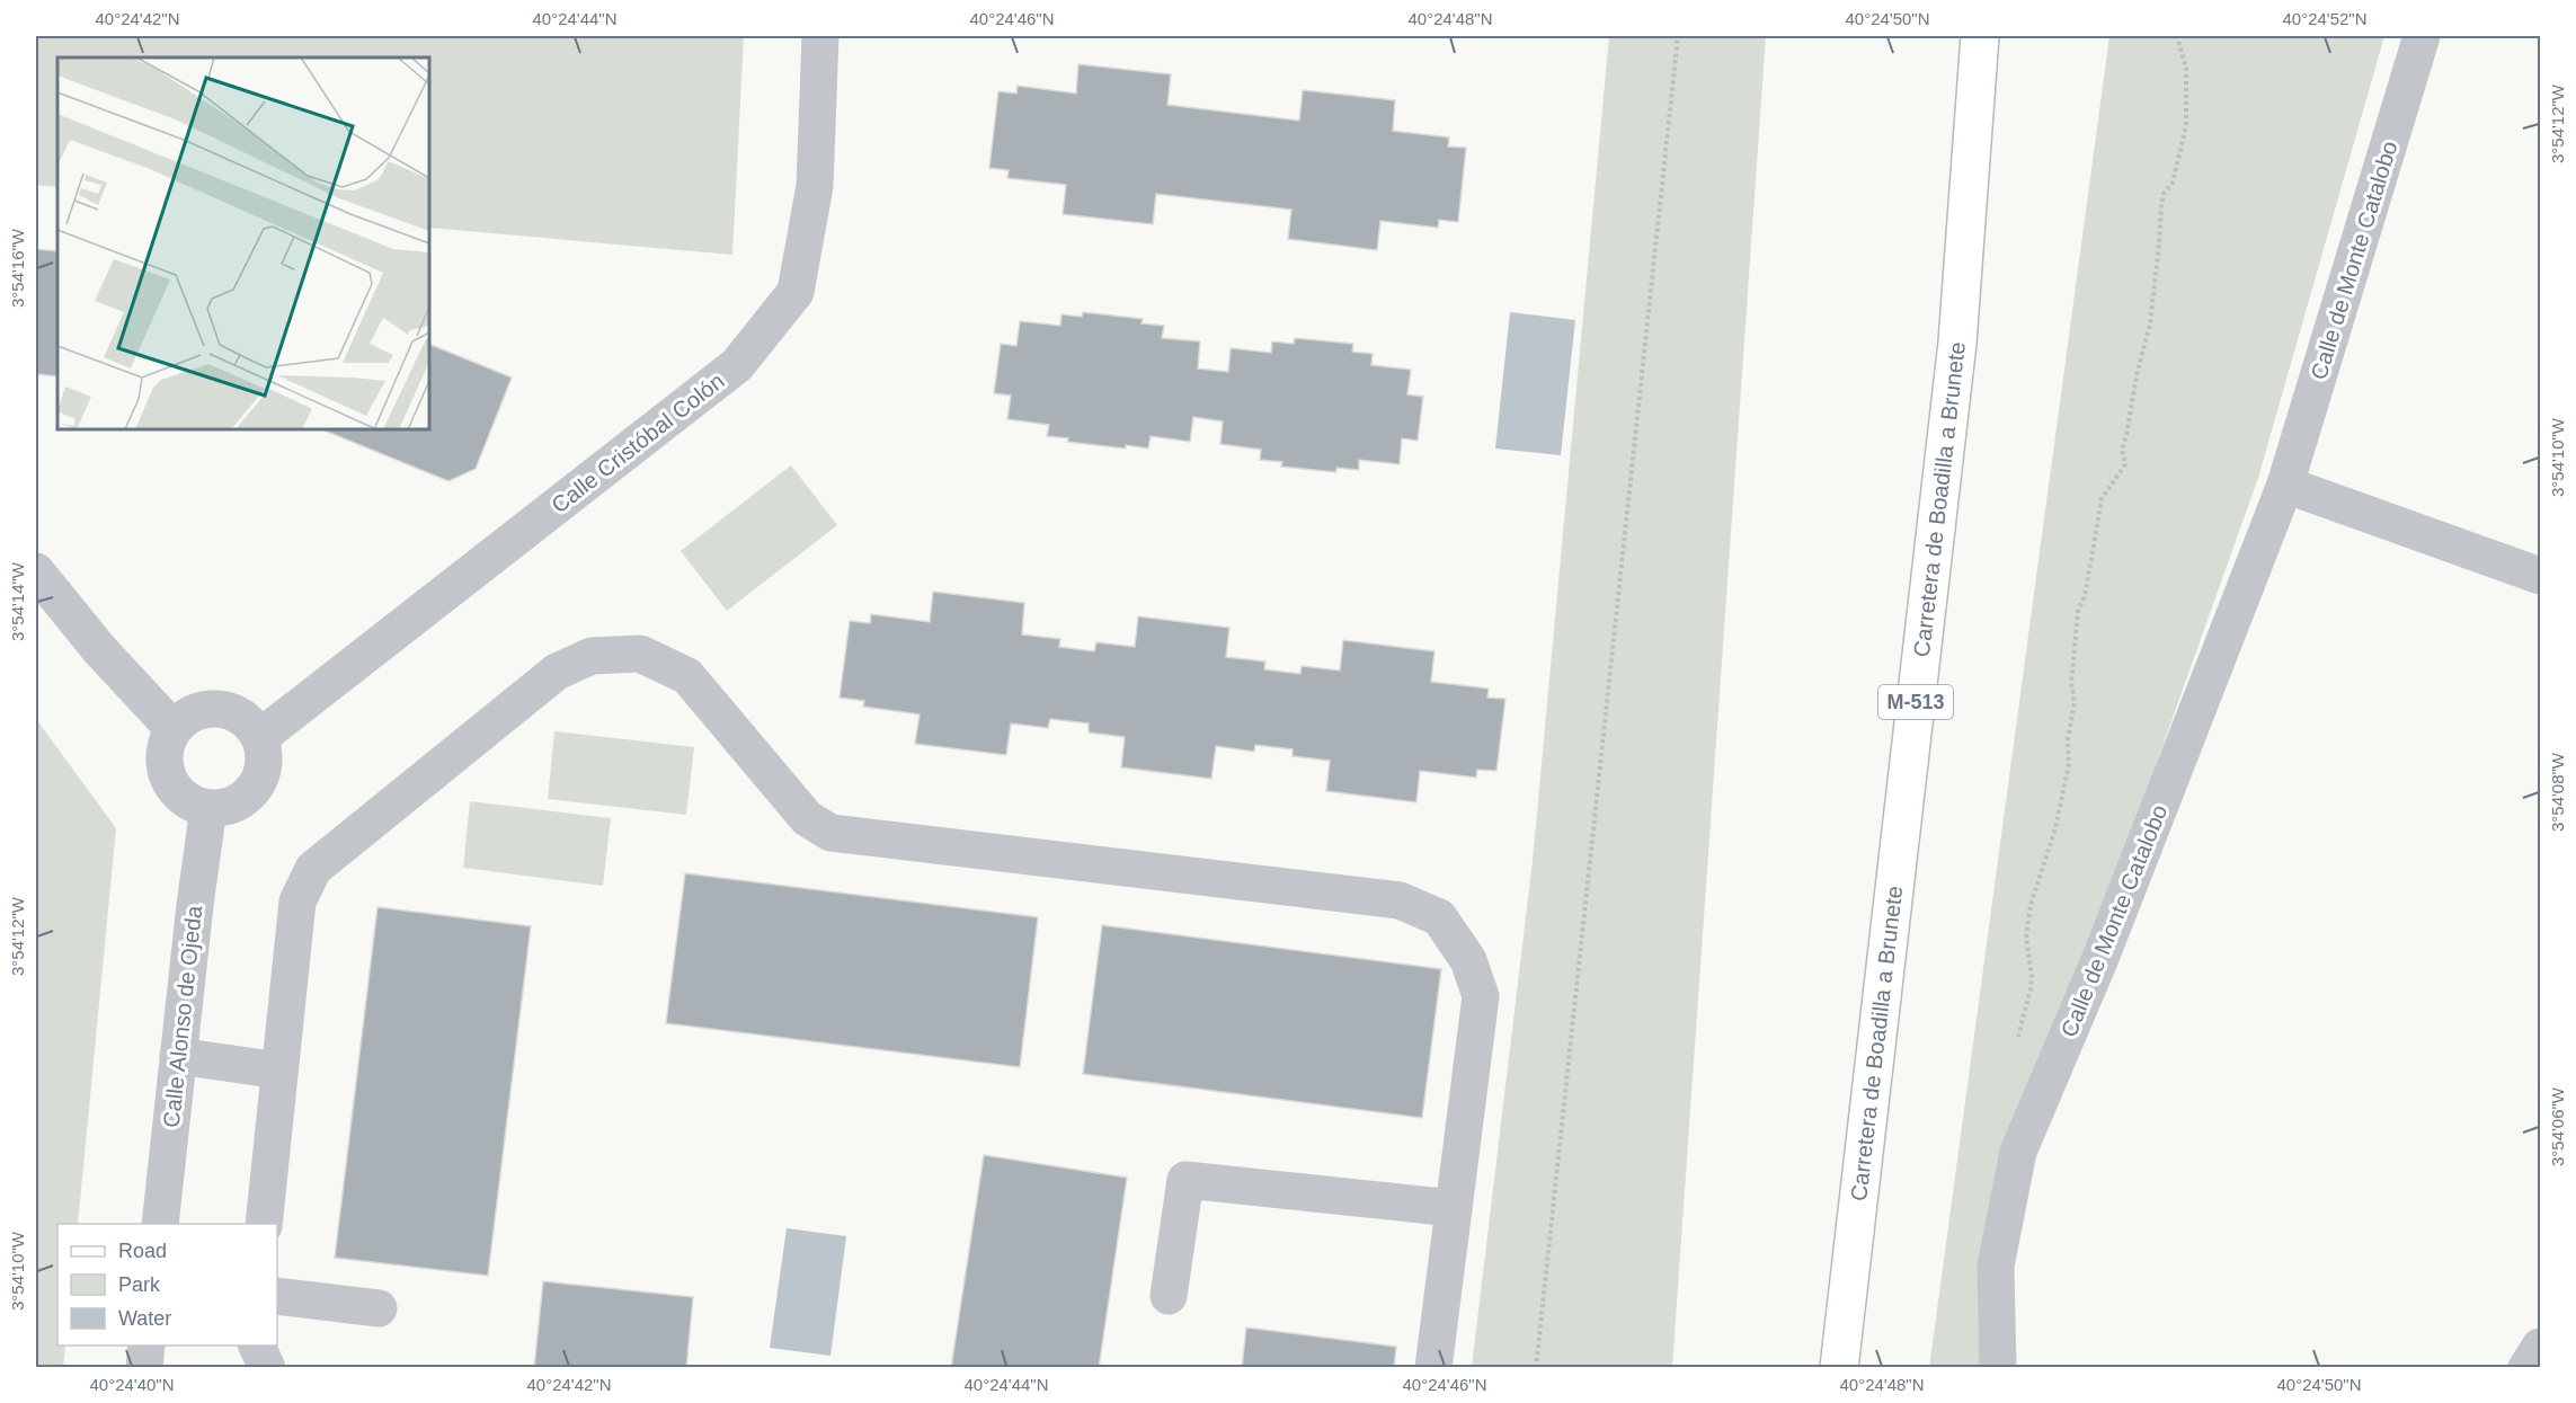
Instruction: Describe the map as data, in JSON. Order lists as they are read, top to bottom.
{
  "streets": {
    "main road": ["Carretera de Boadilla a Brunete", "M-513"],
    "street": ["Calle de Monte Catalobo", "Calle Cristóbal Colón", "Calle Alonso de Ojeda"]
  },
  "crossings": [
    ["Calle Cristóbal Colón", "Calle Alonso de Ojeda"]
  ],
  "legend": ["Road", "Park", "Water"],
  "coordinates": [
    "40°24'42\"N",
    "40°24'44\"N",
    "40°24'46\"N",
    "40°24'48\"N",
    "40°24'50\"N",
    "40°24'52\"N",
    "3°54'12\"W",
    "3°54'16\"W",
    "3°54'10\"W",
    "3°54'14\"W",
    "3°54'08\"W",
    "3°54'06\"W",
    "40°24'40\"N"
  ]
}
